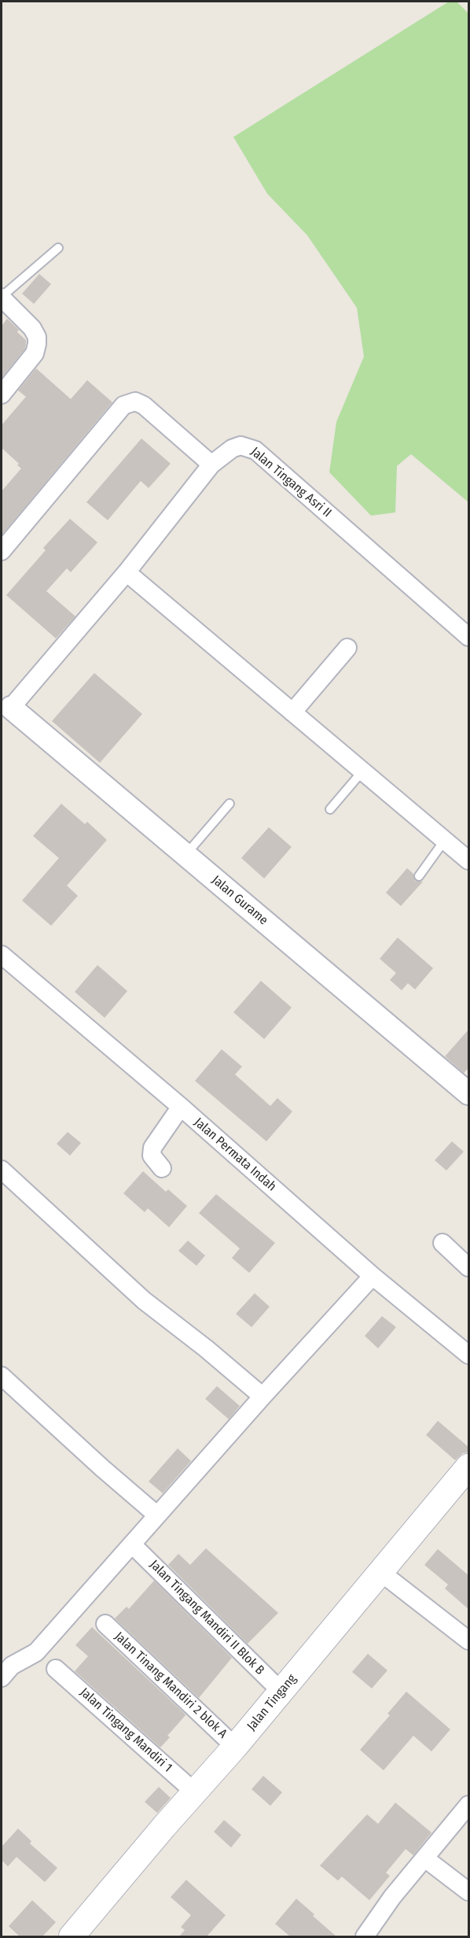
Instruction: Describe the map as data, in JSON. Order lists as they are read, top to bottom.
{
  "streets": {
    "main road": ["Jalan Tingang"],
    "street": [
      "Jalan Tingang Asri II",
      "Jalan Gurame",
      "Jalan Permata Indah",
      "Jalan Tingang Mandiri II Blok B",
      "Jalan Tinang Mandiri 2 blok A",
      "Jalan Tingang Mandiri 1"
    ]
  },
  "crossings": [
    ["Jalan Tingang Asri II", "Jalan Gurame"],
    ["Jalan Tingang Mandiri II Blok B", "Jalan Tingang"],
    ["Jalan Tinang Mandiri 2 blok A", "Jalan Tingang"],
    ["Jalan Tingang", "Jalan Tingang Mandiri 1"]
  ]
}
